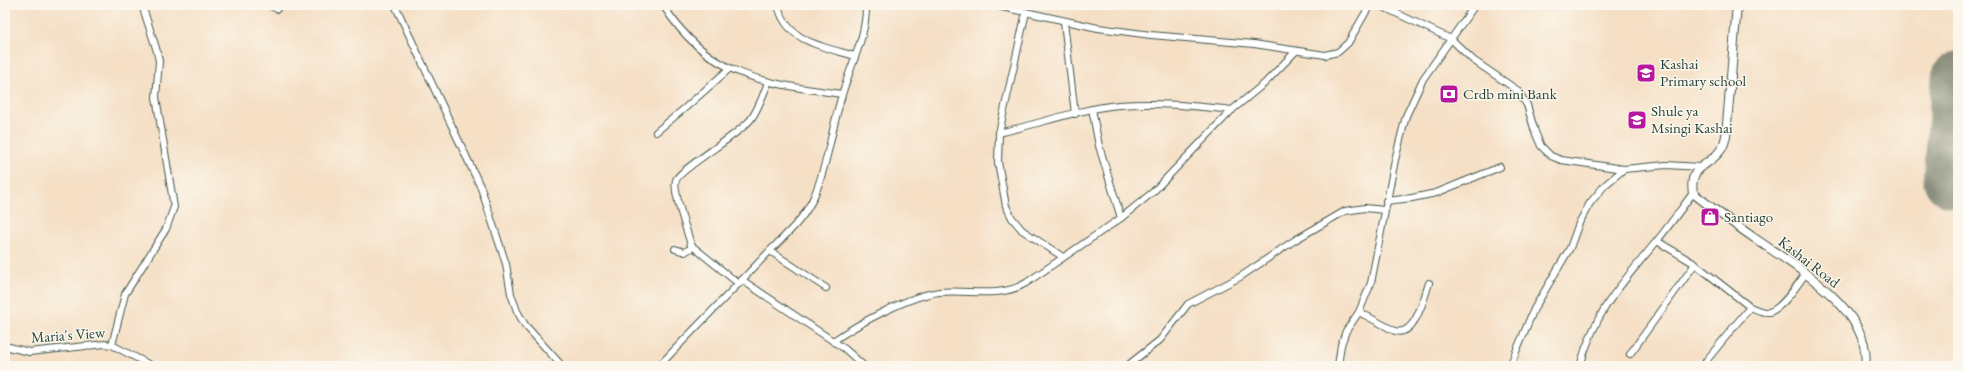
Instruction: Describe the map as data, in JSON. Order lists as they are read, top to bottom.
{
  "streets": {
    "street": ["Kashai Road", "Maria's View"]
  },
  "places": {
    "school or university": ["Kashai Primary school", "Shule ya Msingi Kashai"],
    "bank": ["Crdb mini Bank"],
    "shop": ["Santiago"]
  }
}
